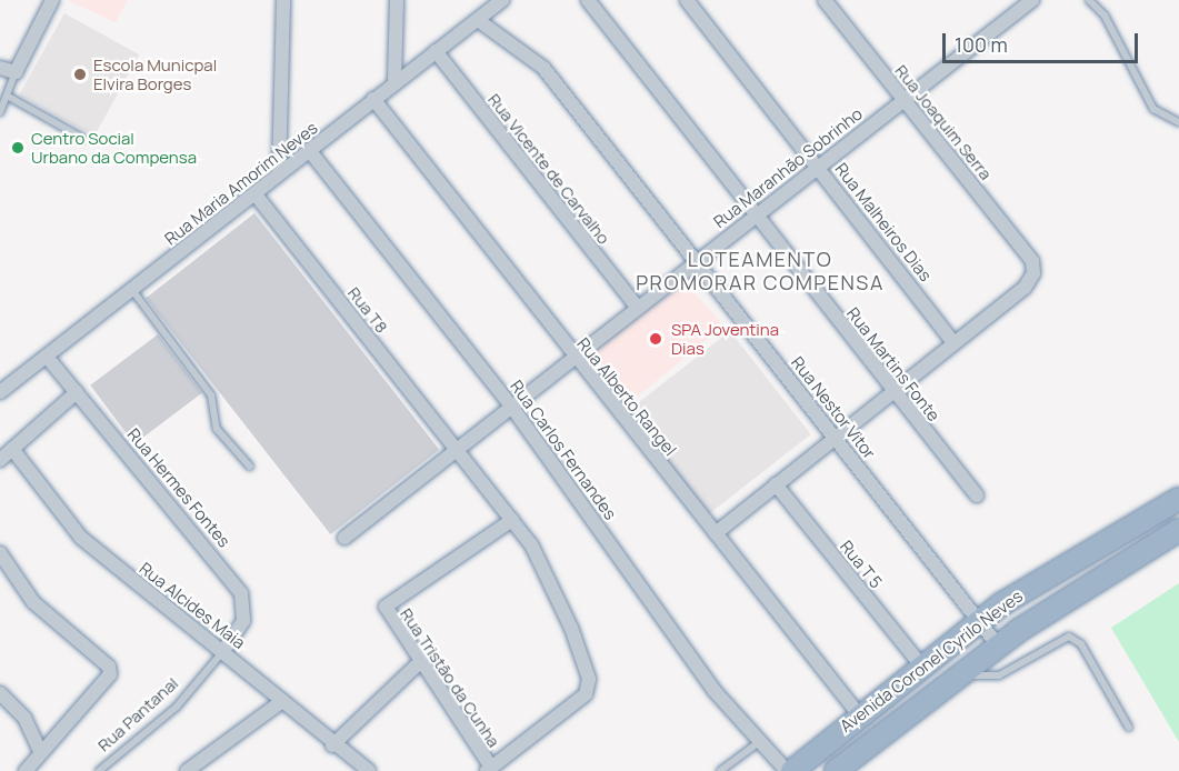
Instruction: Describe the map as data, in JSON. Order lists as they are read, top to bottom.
{
  "streets": {
    "highway": ["Avenida Coronel Cyrilo Neves"],
    "street": [
      "Rua Joaquim Serra",
      "Rua Maranhão Sobrinho",
      "Rua Vicente de Carvalho",
      "Rua Maria Amorim Neves",
      "Rua Malheiros Dias",
      "Rua T8",
      "Rua Martins Fonte",
      "Rua Alberto Rangel",
      "Rua Nestor Vitor",
      "Rua Carlos Fernandes",
      "Rua Hermes Fontes",
      "Rua T 5",
      "Rua Alcides Maia",
      "Rua Tristão da Cunha"
    ],
    "lane": ["Rua Pantanal"]
  },
  "crossings": [
    ["Rua Joaquim Serra", "Rua Maranhão Sobrinho"],
    ["Rua Joaquim Serra", "Rua Malheiros Dias"],
    ["Rua Maranhão Sobrinho", "Rua Vicente de Carvalho"],
    ["Rua Maranhão Sobrinho", "Rua Malheiros Dias"],
    ["Rua Maranhão Sobrinho", "Rua T8"],
    ["Rua Maranhão Sobrinho", "Rua Martins Fonte"],
    ["Rua Maranhão Sobrinho", "Rua Alberto Rangel"],
    ["Rua Maranhão Sobrinho", "Rua Nestor Vitor"],
    ["Rua Maranhão Sobrinho", "Rua Carlos Fernandes"],
    ["Rua Vicente de Carvalho", "Rua Maria Amorim Neves"],
    ["Rua Maria Amorim Neves", "Rua T8"],
    ["Rua Maria Amorim Neves", "Rua Alberto Rangel"],
    ["Rua Maria Amorim Neves", "Rua Nestor Vitor"],
    ["Rua Maria Amorim Neves", "Rua Carlos Fernandes"],
    ["Rua Maria Amorim Neves", "Rua Hermes Fontes"],
    ["Rua T8", "Rua Tristão da Cunha"],
    ["Rua Alberto Rangel", "Avenida Coronel Cyrilo Neves"],
    ["Rua Nestor Vitor", "Avenida Coronel Cyrilo Neves"],
    ["Rua Carlos Fernandes", "Avenida Coronel Cyrilo Neves"],
    ["Rua Hermes Fontes", "Rua Alcides Maia"],
    ["Rua Hermes Fontes", "Rua Pantanal"],
    ["Rua T 5", "Avenida Coronel Cyrilo Neves"],
    ["Rua Alcides Maia", "Rua Pantanal"]
  ],
  "districts": ["LOTEAMENTO PROMORAR COMPENSA"],
  "places": ["Escola Municpal Elvira Borges", "Centro Social Urbano da Compensa", "SPA Joventina Dias"],
  "scale_bar": "100 m"
}
